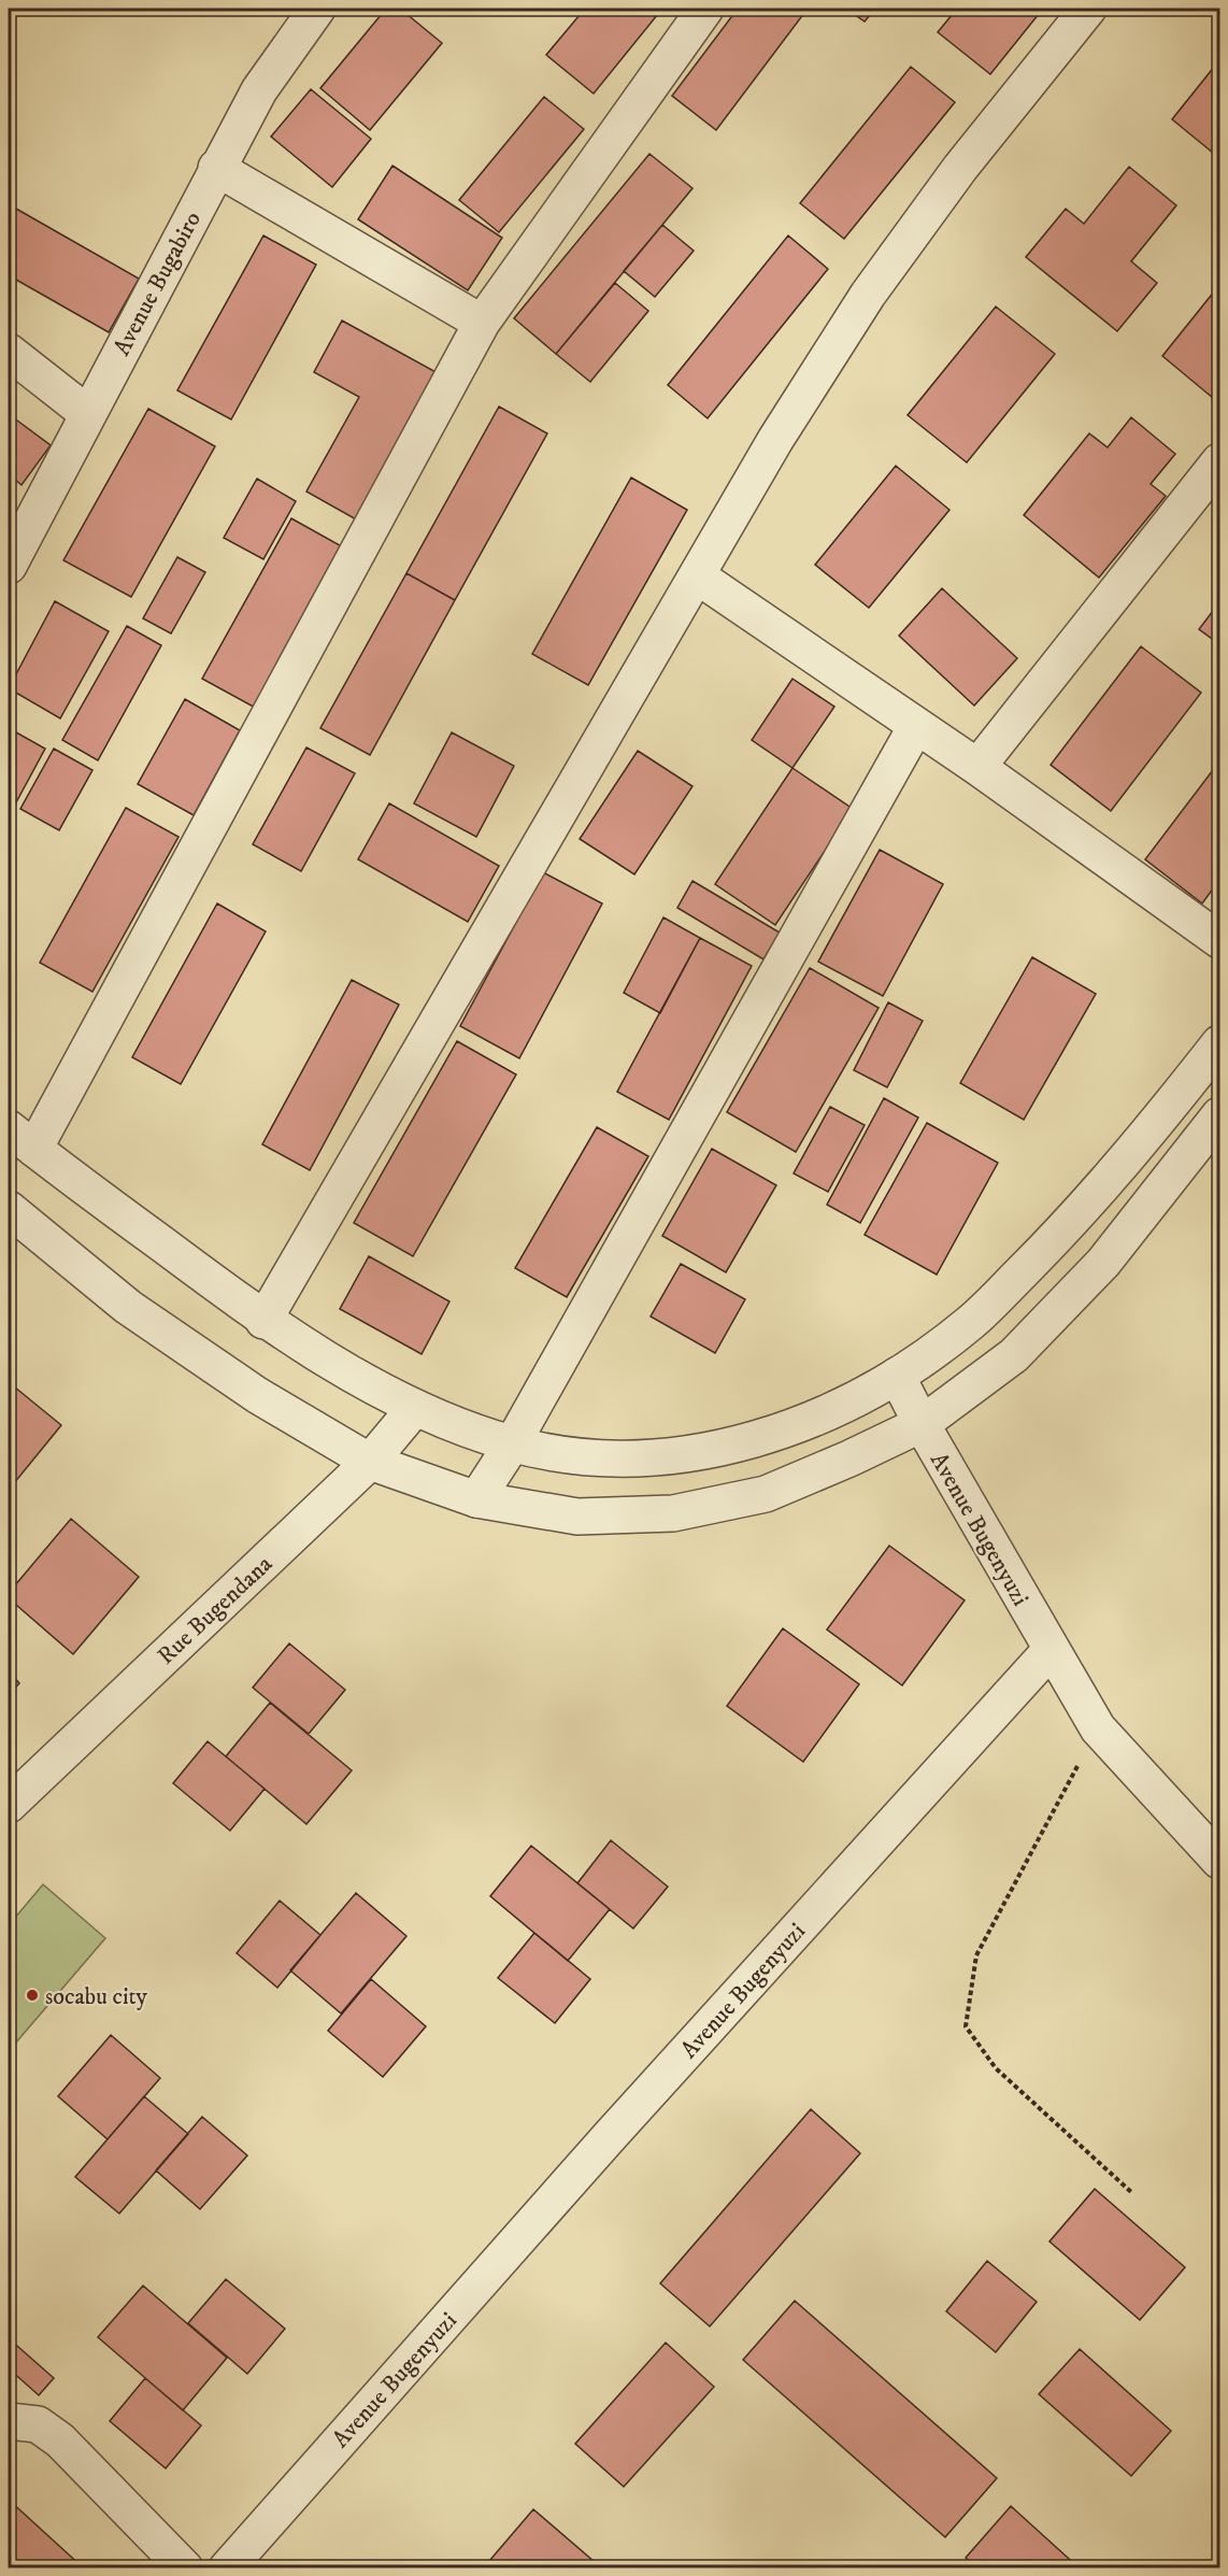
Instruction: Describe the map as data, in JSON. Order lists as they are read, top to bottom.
{
  "streets": {
    "street": ["Avenue Bugabiro", "Avenue Bugenyuzi", "Rue Bugendana"]
  },
  "places": ["socabu city"]
}
